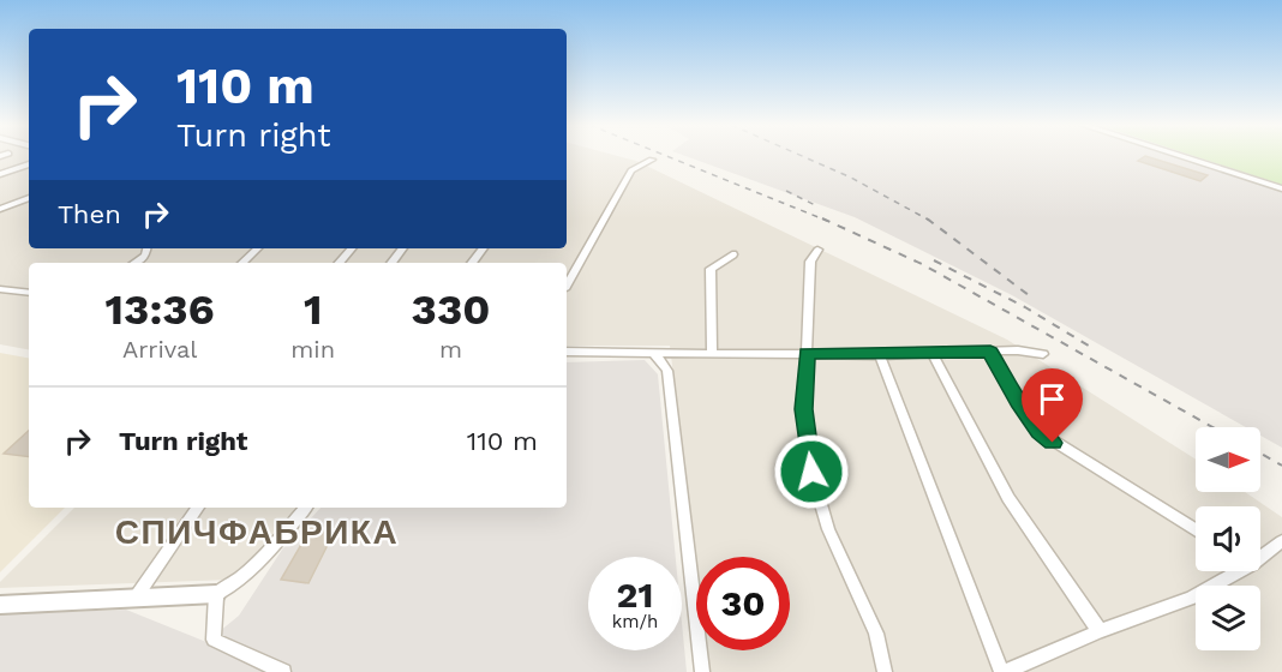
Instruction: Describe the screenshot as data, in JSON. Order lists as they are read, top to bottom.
{
  "districts": ["СПИЧФАБРИКА"],
  "north": "right",
  "page": {
    "turn": ["110 m", "Turn right"],
    "then": "Then",
    "eta": [
      "13:36",
      "Arrival",
      "1",
      "min",
      "330",
      "m"
    ],
    "list": [
      {
        "name": "Turn right",
        "value": "110 m"
      }
    ],
    "speed": "21 km/h",
    "limit": "30"
  }
}
